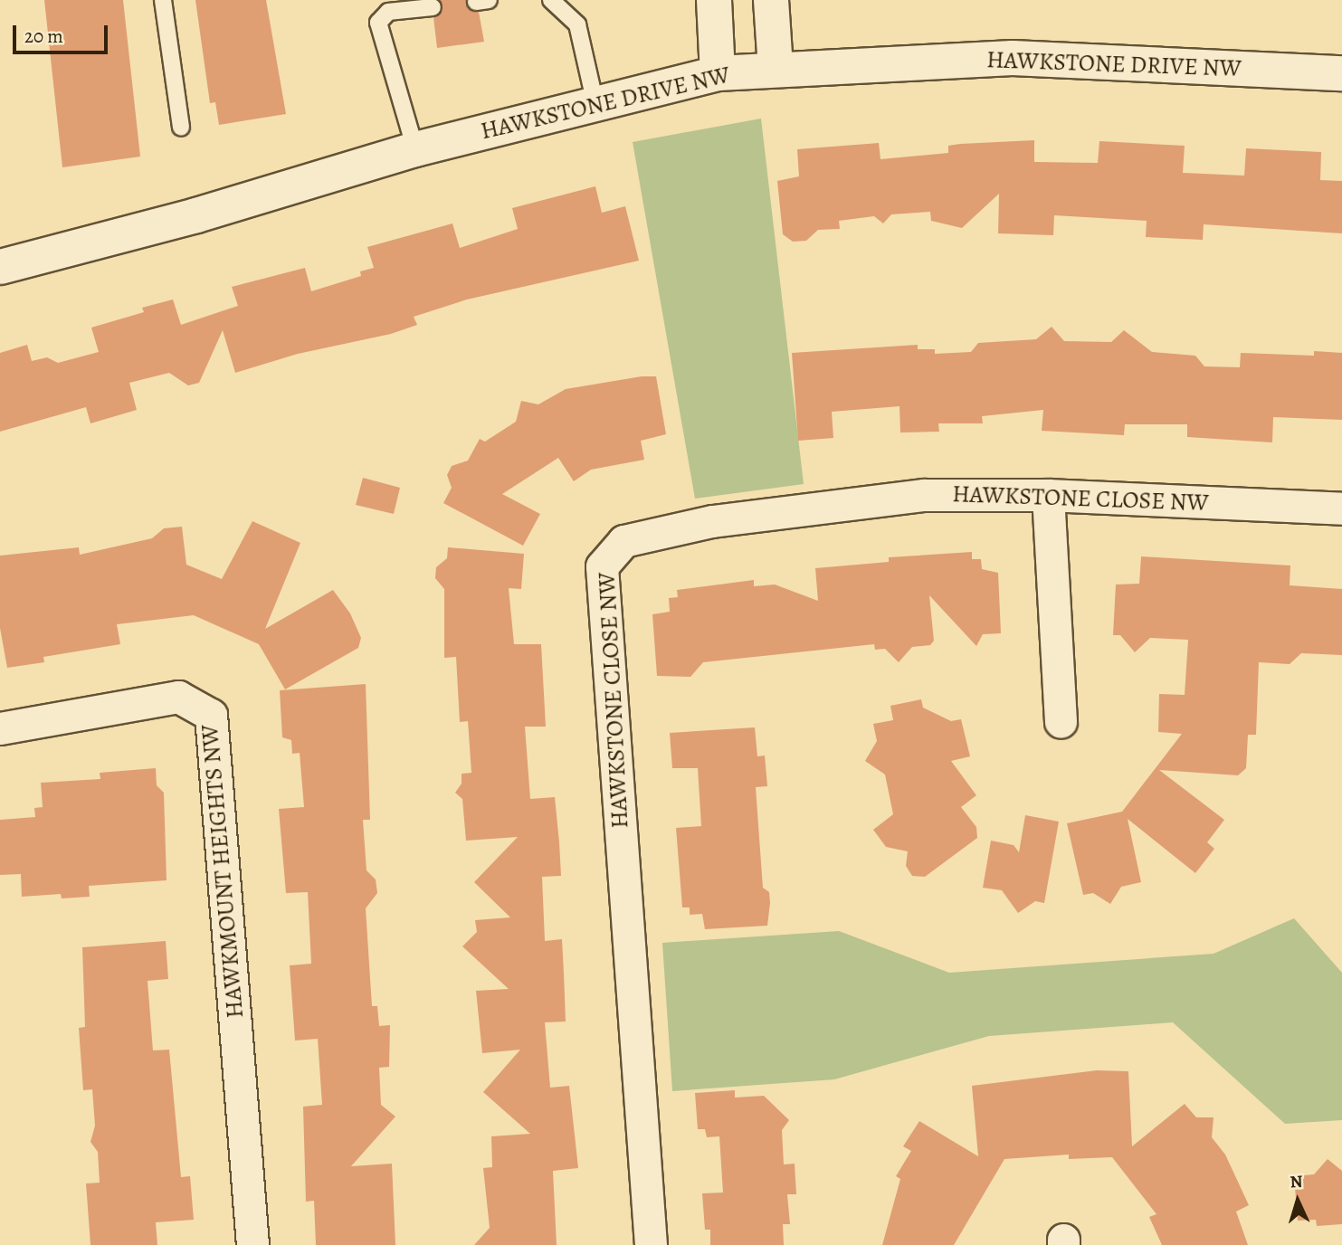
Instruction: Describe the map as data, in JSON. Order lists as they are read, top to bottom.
{
  "streets": {
    "street": ["HAWKSTONE DRIVE NW", "HAWKSTONE CLOSE NW", "HAWKMOUNT HEIGHTS NW"]
  },
  "scale_bar": "20 m",
  "north": "top"
}
